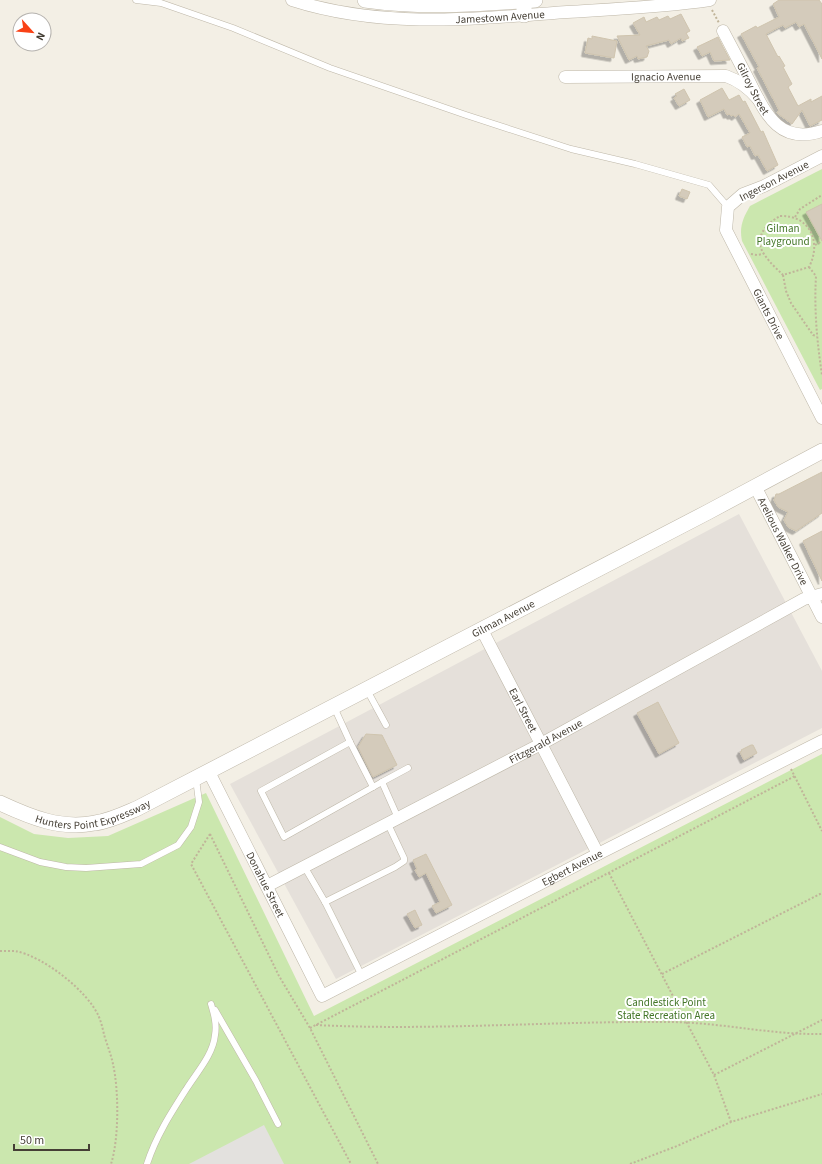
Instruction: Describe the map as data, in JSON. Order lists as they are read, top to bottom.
{
  "streets": {
    "street": [
      "Jamestown Avenue",
      "Ignacio Avenue",
      "Gilroy Street",
      "Ingerson Avenue",
      "Giants Drive",
      "Arelious Walker Drive",
      "Gilman Avenue",
      "Earl Street",
      "Fitzgerald Avenue",
      "Hunters Point Expressway",
      "Egbert Avenue",
      "Donahue Street"
    ]
  },
  "crossings": [
    ["Ignacio Avenue", "Gilroy Street"],
    ["Ingerson Avenue", "Giants Drive"],
    ["Arelious Walker Drive", "Gilman Avenue"],
    ["Arelious Walker Drive", "Fitzgerald Avenue"],
    ["Gilman Avenue", "Earl Street"],
    ["Gilman Avenue", "Hunters Point Expressway"],
    ["Gilman Avenue", "Donahue Street"],
    ["Earl Street", "Fitzgerald Avenue"],
    ["Earl Street", "Egbert Avenue"],
    ["Fitzgerald Avenue", "Donahue Street"],
    ["Egbert Avenue", "Donahue Street"]
  ],
  "parks": ["Gilman Playground", "Candlestick Point State Recreation Area"],
  "scale_bar": "50 m",
  "north": "bottom right"
}
